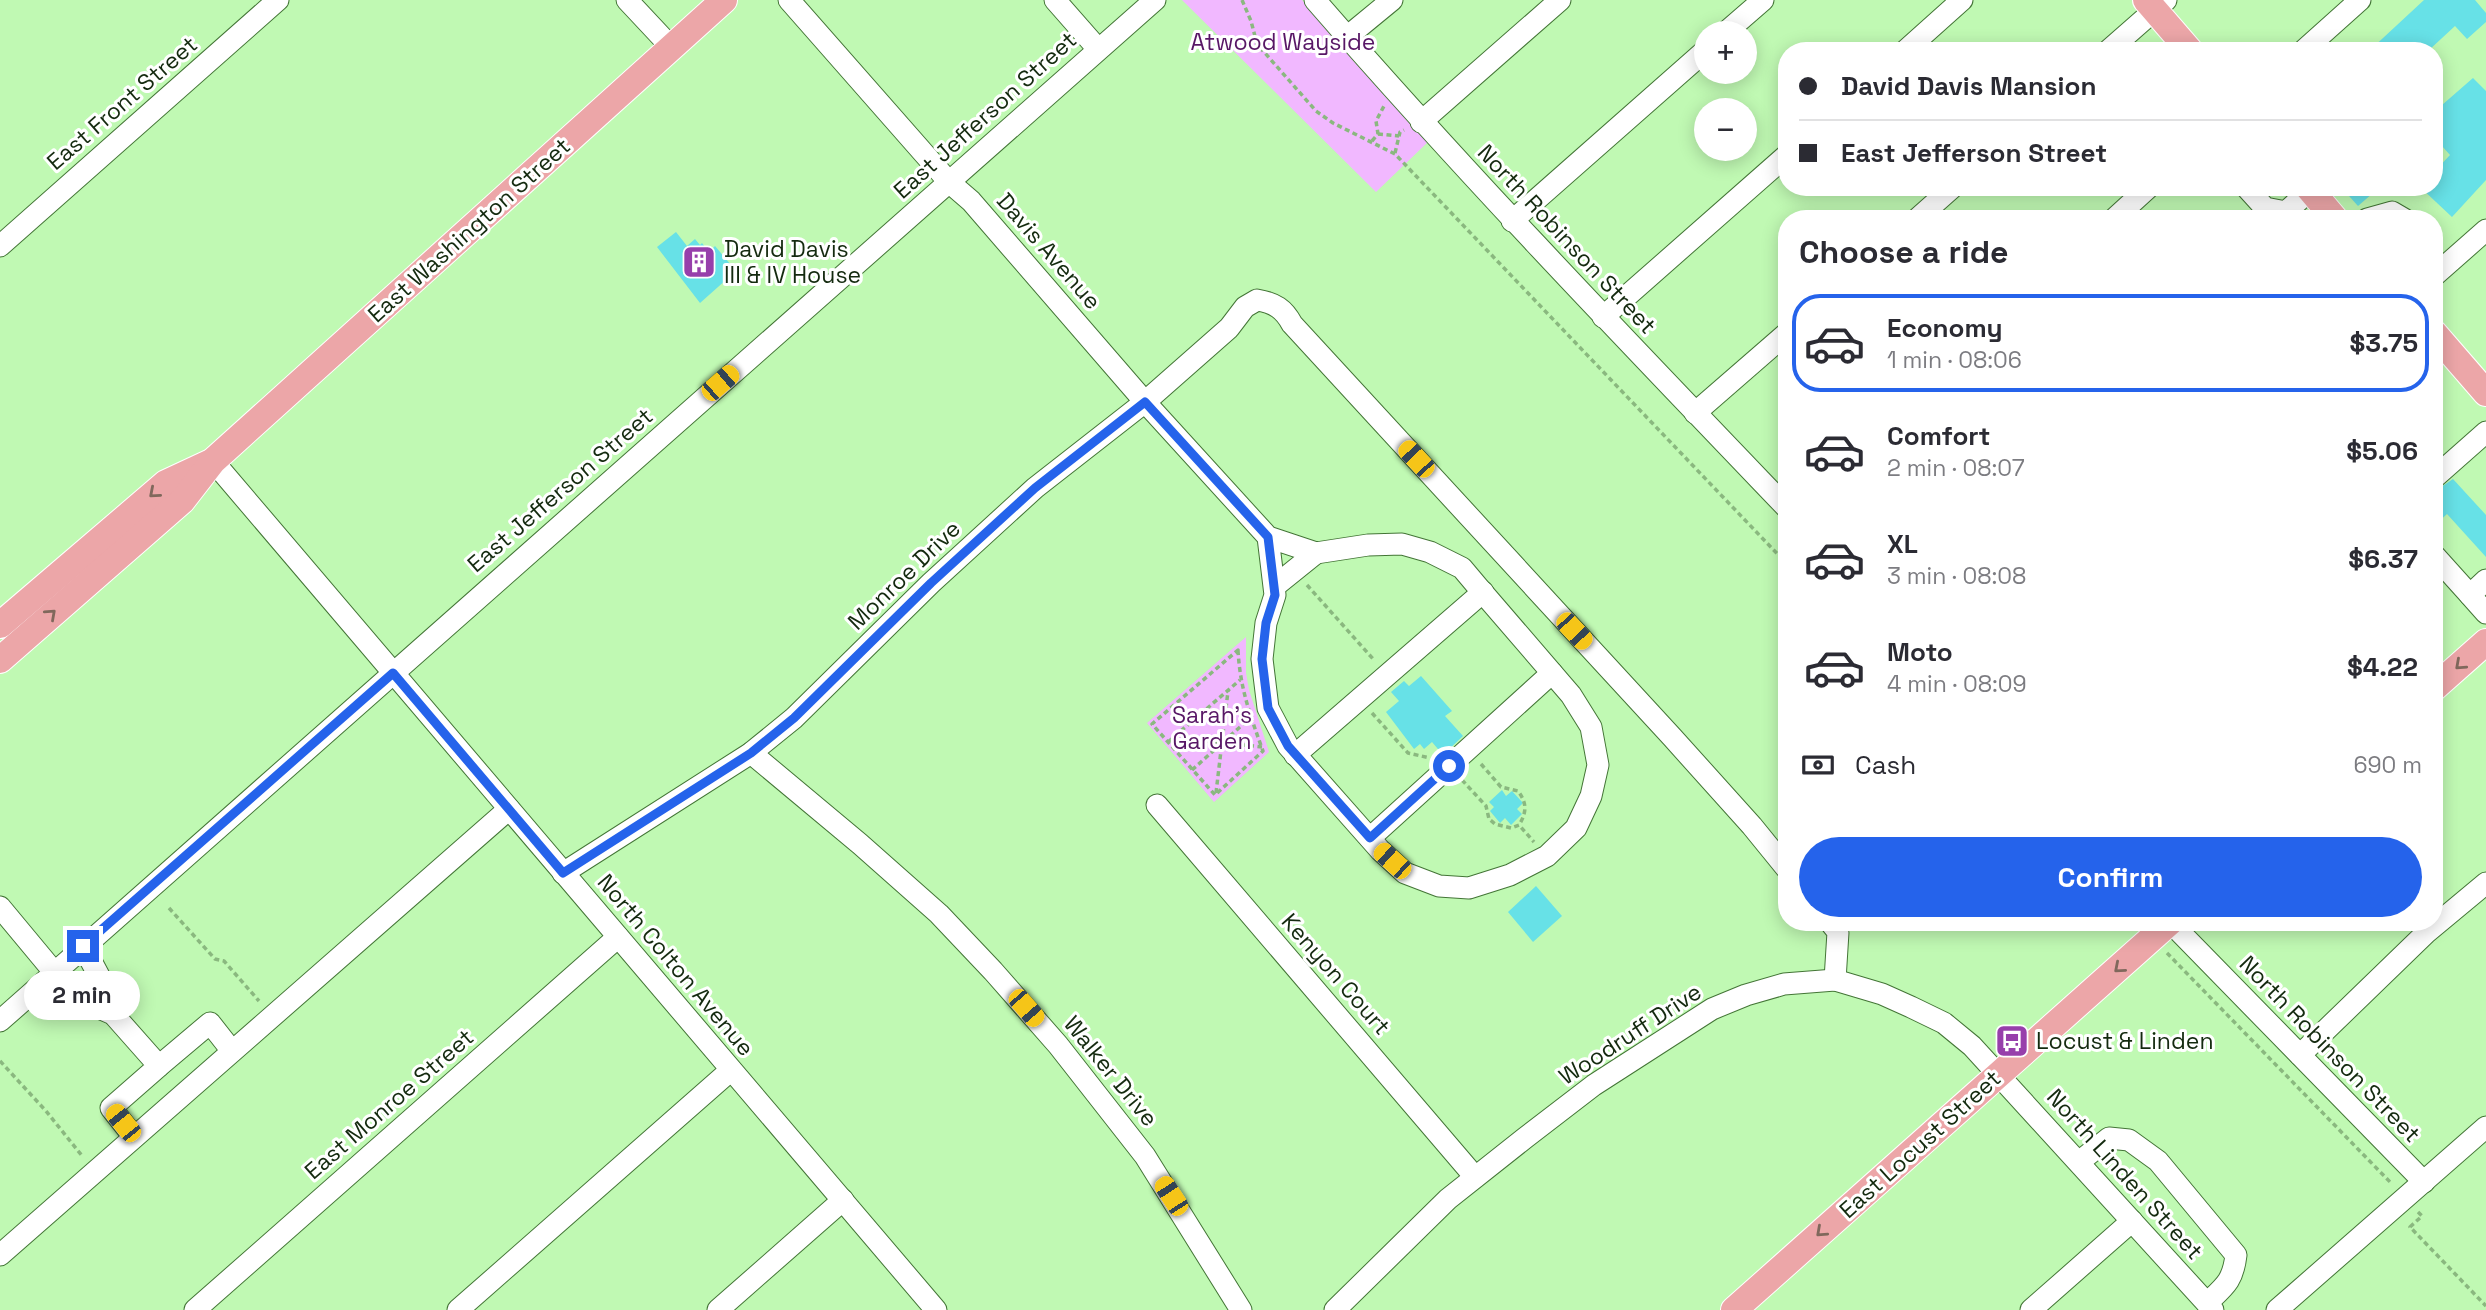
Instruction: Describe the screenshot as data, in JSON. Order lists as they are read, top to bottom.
{
  "streets": {
    "main road": ["East Washington Street", "East Locust Street"],
    "street": [
      "East Front Street",
      "East Jefferson Street",
      "North Robinson Street",
      "Davis Avenue",
      "Monroe Drive",
      "North Colton Avenue",
      "Kenyon Court",
      "Woodruff Drive",
      "Walker Drive",
      "East Monroe Street",
      "North Linden Street"
    ]
  },
  "crossings": [
    ["East Jefferson Street", "Davis Avenue"],
    ["East Jefferson Street", "North Colton Avenue"],
    ["East Washington Street", "North Colton Avenue"],
    ["Davis Avenue", "Monroe Drive"],
    ["Monroe Drive", "North Colton Avenue"],
    ["Monroe Drive", "Walker Drive"],
    ["North Colton Avenue", "East Monroe Street"],
    ["Kenyon Court", "Woodruff Drive"],
    ["Woodruff Drive", "East Locust Street"],
    ["Woodruff Drive", "North Linden Street"],
    ["East Locust Street", "North Linden Street"]
  ],
  "one_way": ["East Locust Street"],
  "parks": ["Atwood Wayside", "Sarah's Garden"],
  "places": {
    "building": ["David Davis III & IV House"],
    "bus stop": ["Locust & Linden"]
  },
  "page": {
    "map_buttons": ["+", "−"],
    "banner": ["David Davis Mansion", "East Jefferson Street"],
    "heading": "Choose a ride",
    "list": [
      {
        "name": "Economy",
        "note": "1 min · 08:06",
        "value": "$3.75"
      },
      {
        "name": "Comfort",
        "note": "2 min · 08:07",
        "value": "$5.06"
      },
      {
        "name": "XL",
        "note": "3 min · 08:08",
        "value": "$6.37"
      },
      {
        "name": "Moto",
        "note": "4 min · 08:09",
        "value": "$4.22"
      }
    ],
    "pay": ["Cash", "690 m"],
    "buttons": "Confirm",
    "bubble": "2 min"
  }
}
